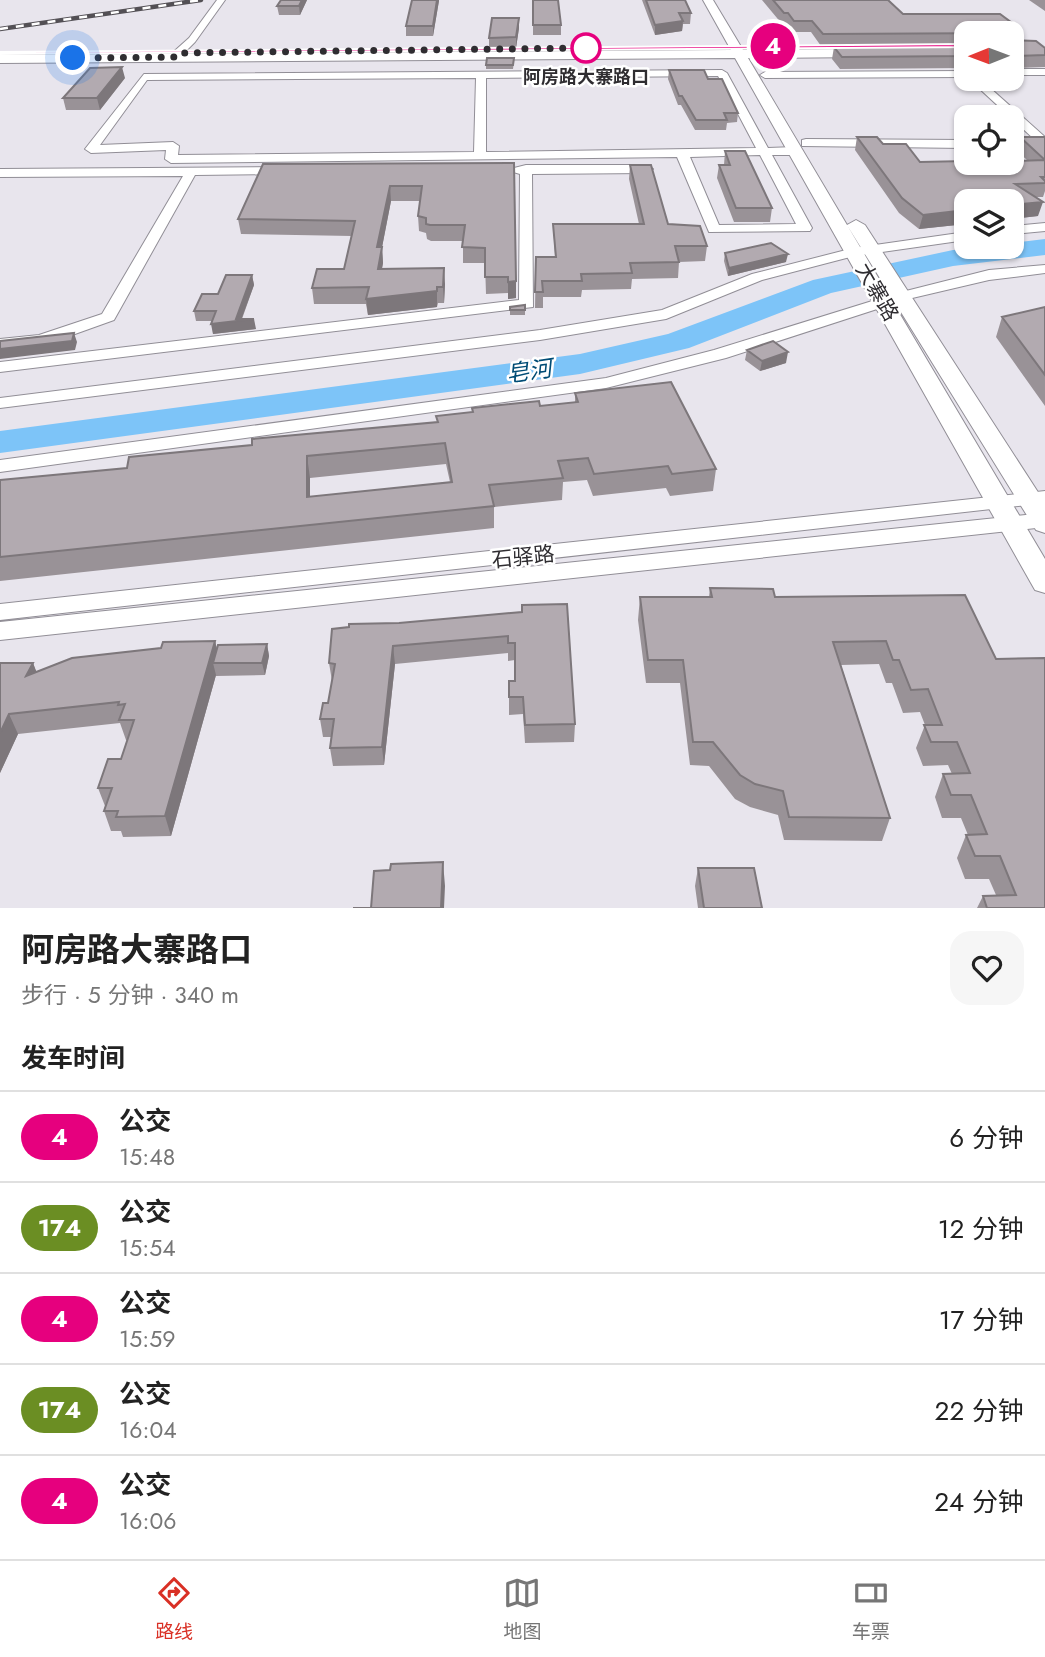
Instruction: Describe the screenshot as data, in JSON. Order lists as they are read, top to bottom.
{
  "streets": {
    "main road": ["大寨路"],
    "street": ["石驿路"]
  },
  "crossings": [
    ["大寨路", "石驿路"]
  ],
  "water": ["皂河"],
  "places": ["阿房路大寨路口"],
  "lines": ["bus line 4"],
  "north": "left",
  "page": {
    "on_map": "4",
    "heading": [
      ["阿房路大寨路口", "步行 · 5 分钟 · 340 m"],
      "发车时间"
    ],
    "list": [
      {
        "mark": "4",
        "name": "公交",
        "note": "15:48",
        "value": "6 分钟"
      },
      {
        "mark": "174",
        "name": "公交",
        "note": "15:54",
        "value": "12 分钟"
      },
      {
        "mark": "4",
        "name": "公交",
        "note": "15:59",
        "value": "17 分钟"
      },
      {
        "mark": "174",
        "name": "公交",
        "note": "16:04",
        "value": "22 分钟"
      },
      {
        "mark": "4",
        "name": "公交",
        "note": "16:06",
        "value": "24 分钟"
      }
    ],
    "tabs": ["路线", "地图", "车票"]
  }
}
